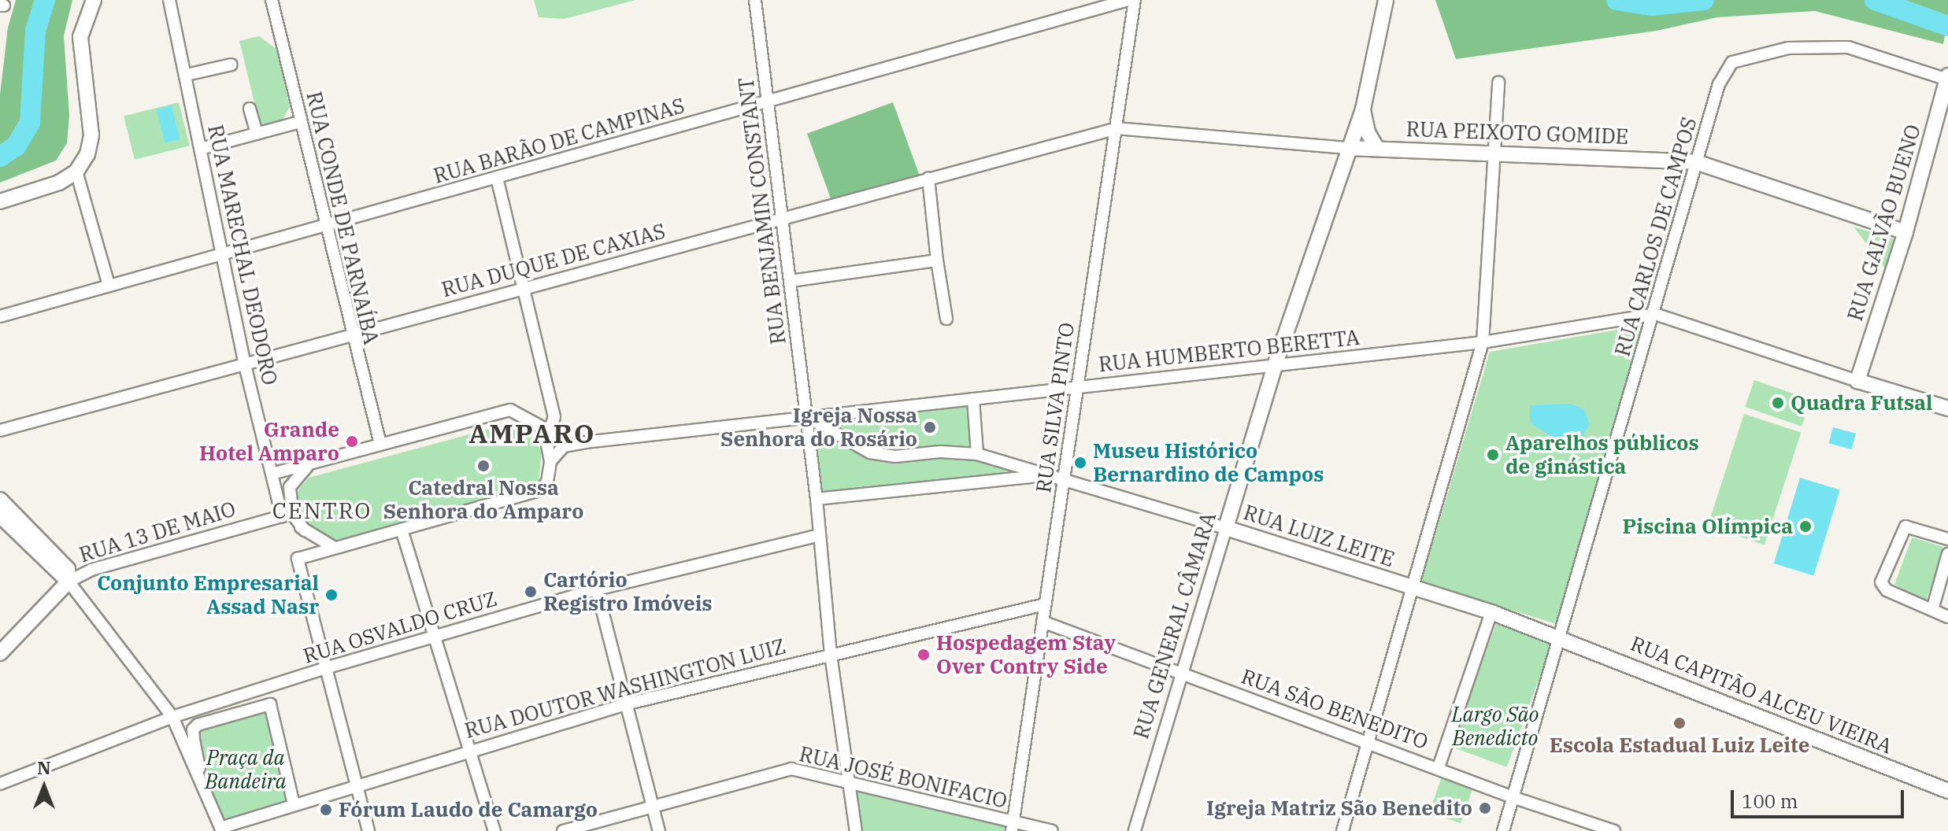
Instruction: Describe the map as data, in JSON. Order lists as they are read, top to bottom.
{
  "streets": {
    "street": [
      "RUA PEIXOTO GOMIDE",
      "RUA BARÃO DE CAMPINAS",
      "RUA BENJAMIN CONSTANT",
      "RUA CONDE DE PARNAÍBA",
      "RUA GALVÃO BUENO",
      "RUA CARLOS DE CAMPOS",
      "RUA MARECHAL DEODORO",
      "RUA DUQUE DE CAXIAS",
      "RUA HUMBERTO BERETTA",
      "RUA SILVA PINTO",
      "RUA 13 DE MAIO",
      "RUA LUIZ LEITE",
      "RUA GENERAL CÂMARA",
      "RUA OSVALDO CRUZ",
      "RUA DOUTOR WASHINGTON LUIZ",
      "RUA CAPITÃO ALCEU VIEIRA",
      "RUA SÃO BENEDITO",
      "RUA JOSÉ BONIFACIO"
    ]
  },
  "crossings": [
    ["RUA PEIXOTO GOMIDE", "RUA GALVÃO BUENO"],
    ["RUA PEIXOTO GOMIDE", "RUA CARLOS DE CAMPOS"],
    ["RUA PEIXOTO GOMIDE", "RUA DUQUE DE CAXIAS"],
    ["RUA PEIXOTO GOMIDE", "RUA SILVA PINTO"],
    ["RUA PEIXOTO GOMIDE", "RUA GENERAL CÂMARA"],
    ["RUA BARÃO DE CAMPINAS", "RUA BENJAMIN CONSTANT"],
    ["RUA BARÃO DE CAMPINAS", "RUA CONDE DE PARNAÍBA"],
    ["RUA BARÃO DE CAMPINAS", "RUA MARECHAL DEODORO"],
    ["RUA BENJAMIN CONSTANT", "RUA DUQUE DE CAXIAS"],
    ["RUA BENJAMIN CONSTANT", "RUA HUMBERTO BERETTA"],
    ["RUA BENJAMIN CONSTANT", "RUA LUIZ LEITE"],
    ["RUA BENJAMIN CONSTANT", "RUA OSVALDO CRUZ"],
    ["RUA BENJAMIN CONSTANT", "RUA DOUTOR WASHINGTON LUIZ"],
    ["RUA BENJAMIN CONSTANT", "RUA JOSÉ BONIFACIO"],
    ["RUA CONDE DE PARNAÍBA", "RUA DUQUE DE CAXIAS"],
    ["RUA GALVÃO BUENO", "RUA CARLOS DE CAMPOS"],
    ["RUA CARLOS DE CAMPOS", "RUA HUMBERTO BERETTA"],
    ["RUA CARLOS DE CAMPOS", "RUA LUIZ LEITE"],
    ["RUA CARLOS DE CAMPOS", "RUA CAPITÃO ALCEU VIEIRA"],
    ["RUA CARLOS DE CAMPOS", "RUA SÃO BENEDITO"],
    ["RUA MARECHAL DEODORO", "RUA DUQUE DE CAXIAS"],
    ["RUA MARECHAL DEODORO", "RUA 13 DE MAIO"],
    ["RUA DUQUE DE CAXIAS", "RUA SILVA PINTO"],
    ["RUA HUMBERTO BERETTA", "RUA SILVA PINTO"],
    ["RUA HUMBERTO BERETTA", "RUA LUIZ LEITE"],
    ["RUA HUMBERTO BERETTA", "RUA GENERAL CÂMARA"],
    ["RUA SILVA PINTO", "RUA LUIZ LEITE"],
    ["RUA SILVA PINTO", "RUA DOUTOR WASHINGTON LUIZ"],
    ["RUA SILVA PINTO", "RUA SÃO BENEDITO"],
    ["RUA SILVA PINTO", "RUA JOSÉ BONIFACIO"],
    ["RUA LUIZ LEITE", "RUA GENERAL CÂMARA"],
    ["RUA LUIZ LEITE", "RUA CAPITÃO ALCEU VIEIRA"],
    ["RUA GENERAL CÂMARA", "RUA SÃO BENEDITO"]
  ],
  "districts": ["AMPARO", "CENTRO"],
  "parks": ["Largo São Benedicto", "Praça da Bandeira"],
  "places": [
    "Quadra Futsal",
    "Igreja Nossa Senhora do Rosário",
    "Grande Hotel Amparo",
    "Aparelhos públicos de ginástica",
    "Museu Histórico Bernardino de Campos",
    "Catedral Nossa Senhora do Amparo",
    "Piscina Olímpica",
    "Cartório Registro Imóveis",
    "Conjunto Empresarial Assad Nasr",
    "Hospedagem Stay Over Contry Side",
    "Escola Estadual Luiz Leite",
    "Igreja Matriz São Benedito",
    "Fórum Laudo de Camargo"
  ],
  "scale_bar": "100 m",
  "north": "top"
}
